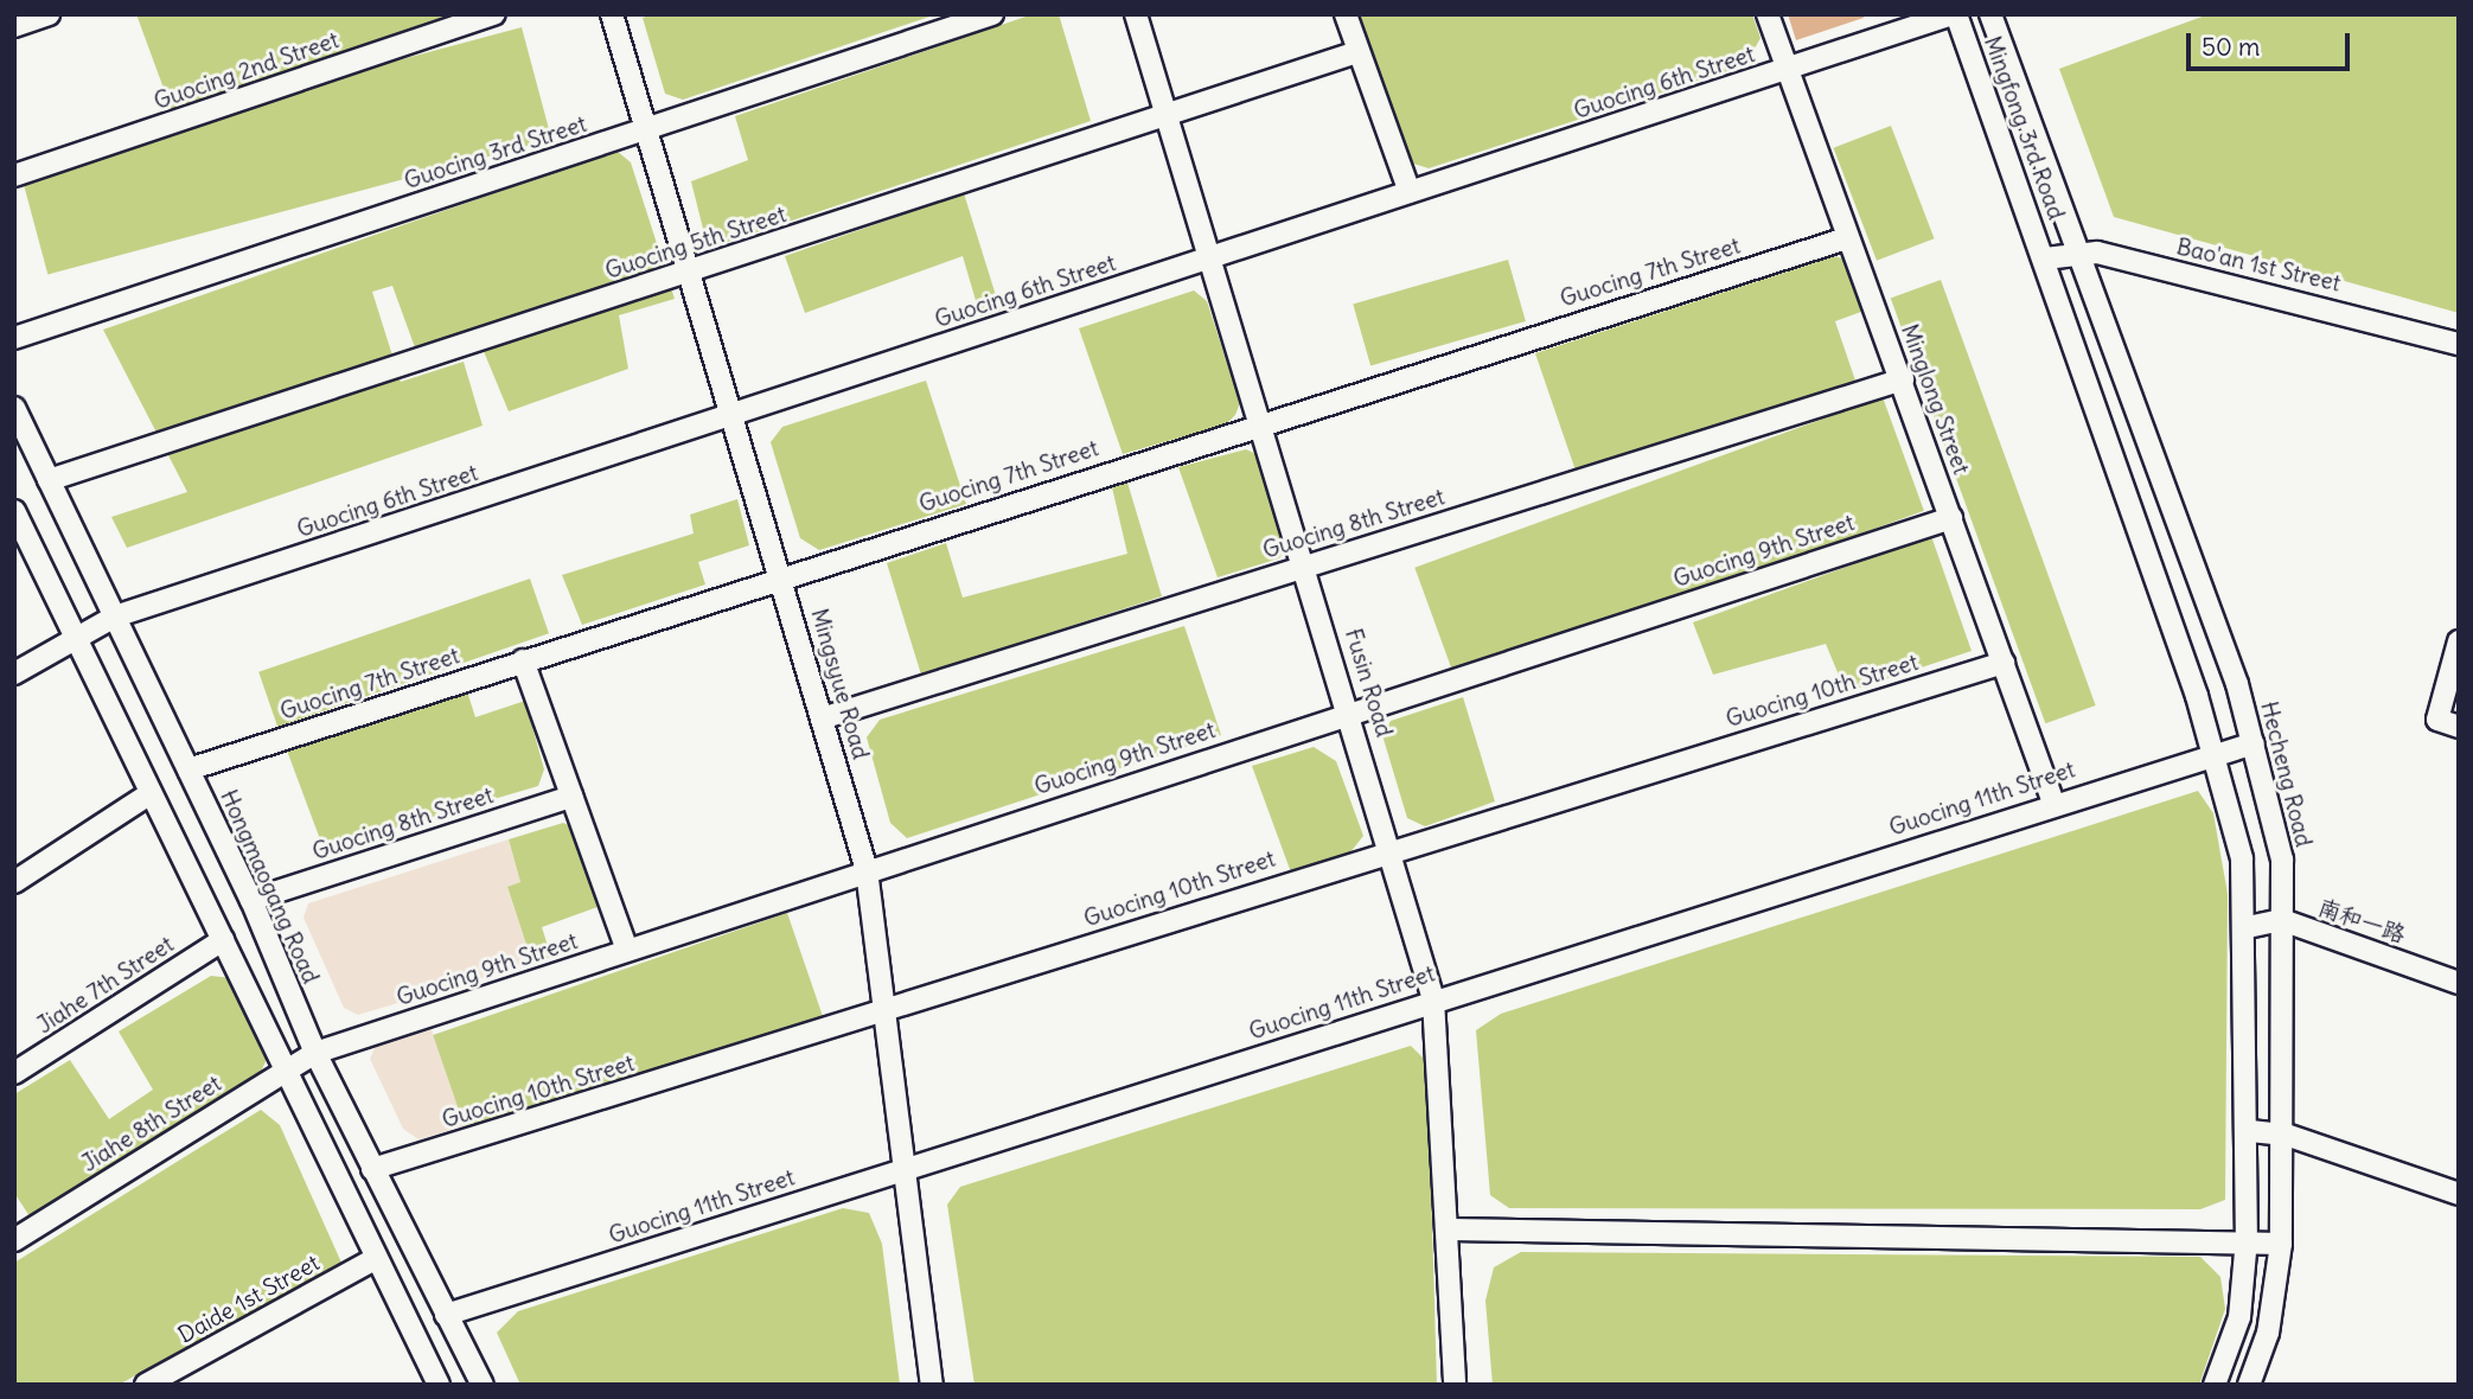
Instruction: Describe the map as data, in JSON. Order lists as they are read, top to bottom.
{
  "streets": {
    "street": [
      "Guocing 2nd Street",
      "Guocing 6th Street",
      "Mingfong 3rd Road",
      "Guocing 3rd Street",
      "Guocing 5th Street",
      "Bao'an 1st Street",
      "Guocing 7th Street",
      "Minglong Street",
      "Guocing 8th Street",
      "Guocing 9th Street",
      "Fusin Road",
      "Mingsyue Road",
      "Guocing 10th Street",
      "Hecheng Road",
      "Guocing 11th Street",
      "Hongmaogang Road",
      "南和一路",
      "Jiahe 7th Street",
      "Jiahe 8th Street",
      "Daide 1st Street"
    ]
  },
  "crossings": [
    ["Guocing 6th Street", "Mingfong 3rd Road"],
    ["Guocing 6th Street", "Minglong Street"],
    ["Guocing 6th Street", "Fusin Road"],
    ["Guocing 6th Street", "Mingsyue Road"],
    ["Guocing 6th Street", "Hongmaogang Road"],
    ["Mingfong 3rd Road", "Bao'an 1st Street"],
    ["Mingfong 3rd Road", "Hecheng Road"],
    ["Guocing 3rd Street", "Mingsyue Road"],
    ["Guocing 5th Street", "Fusin Road"],
    ["Guocing 5th Street", "Mingsyue Road"],
    ["Guocing 5th Street", "Hongmaogang Road"],
    ["Bao'an 1st Street", "Hecheng Road"],
    ["Guocing 7th Street", "Minglong Street"],
    ["Guocing 7th Street", "Fusin Road"],
    ["Guocing 7th Street", "Mingsyue Road"],
    ["Guocing 7th Street", "Hongmaogang Road"],
    ["Minglong Street", "Guocing 8th Street"],
    ["Minglong Street", "Guocing 9th Street"],
    ["Minglong Street", "Guocing 10th Street"],
    ["Minglong Street", "Guocing 11th Street"],
    ["Guocing 8th Street", "Fusin Road"],
    ["Guocing 8th Street", "Mingsyue Road"],
    ["Guocing 8th Street", "Hongmaogang Road"],
    ["Guocing 9th Street", "Fusin Road"],
    ["Guocing 9th Street", "Mingsyue Road"],
    ["Guocing 9th Street", "Hongmaogang Road"],
    ["Guocing 9th Street", "Jiahe 8th Street"],
    ["Fusin Road", "Guocing 10th Street"],
    ["Fusin Road", "Guocing 11th Street"],
    ["Mingsyue Road", "Guocing 10th Street"],
    ["Mingsyue Road", "Guocing 11th Street"],
    ["Guocing 10th Street", "Hongmaogang Road"],
    ["Hecheng Road", "Guocing 11th Street"],
    ["Hecheng Road", "南和一路"],
    ["Guocing 11th Street", "Hongmaogang Road"],
    ["Hongmaogang Road", "Jiahe 8th Street"]
  ],
  "scale_bar": "50 m"
}
